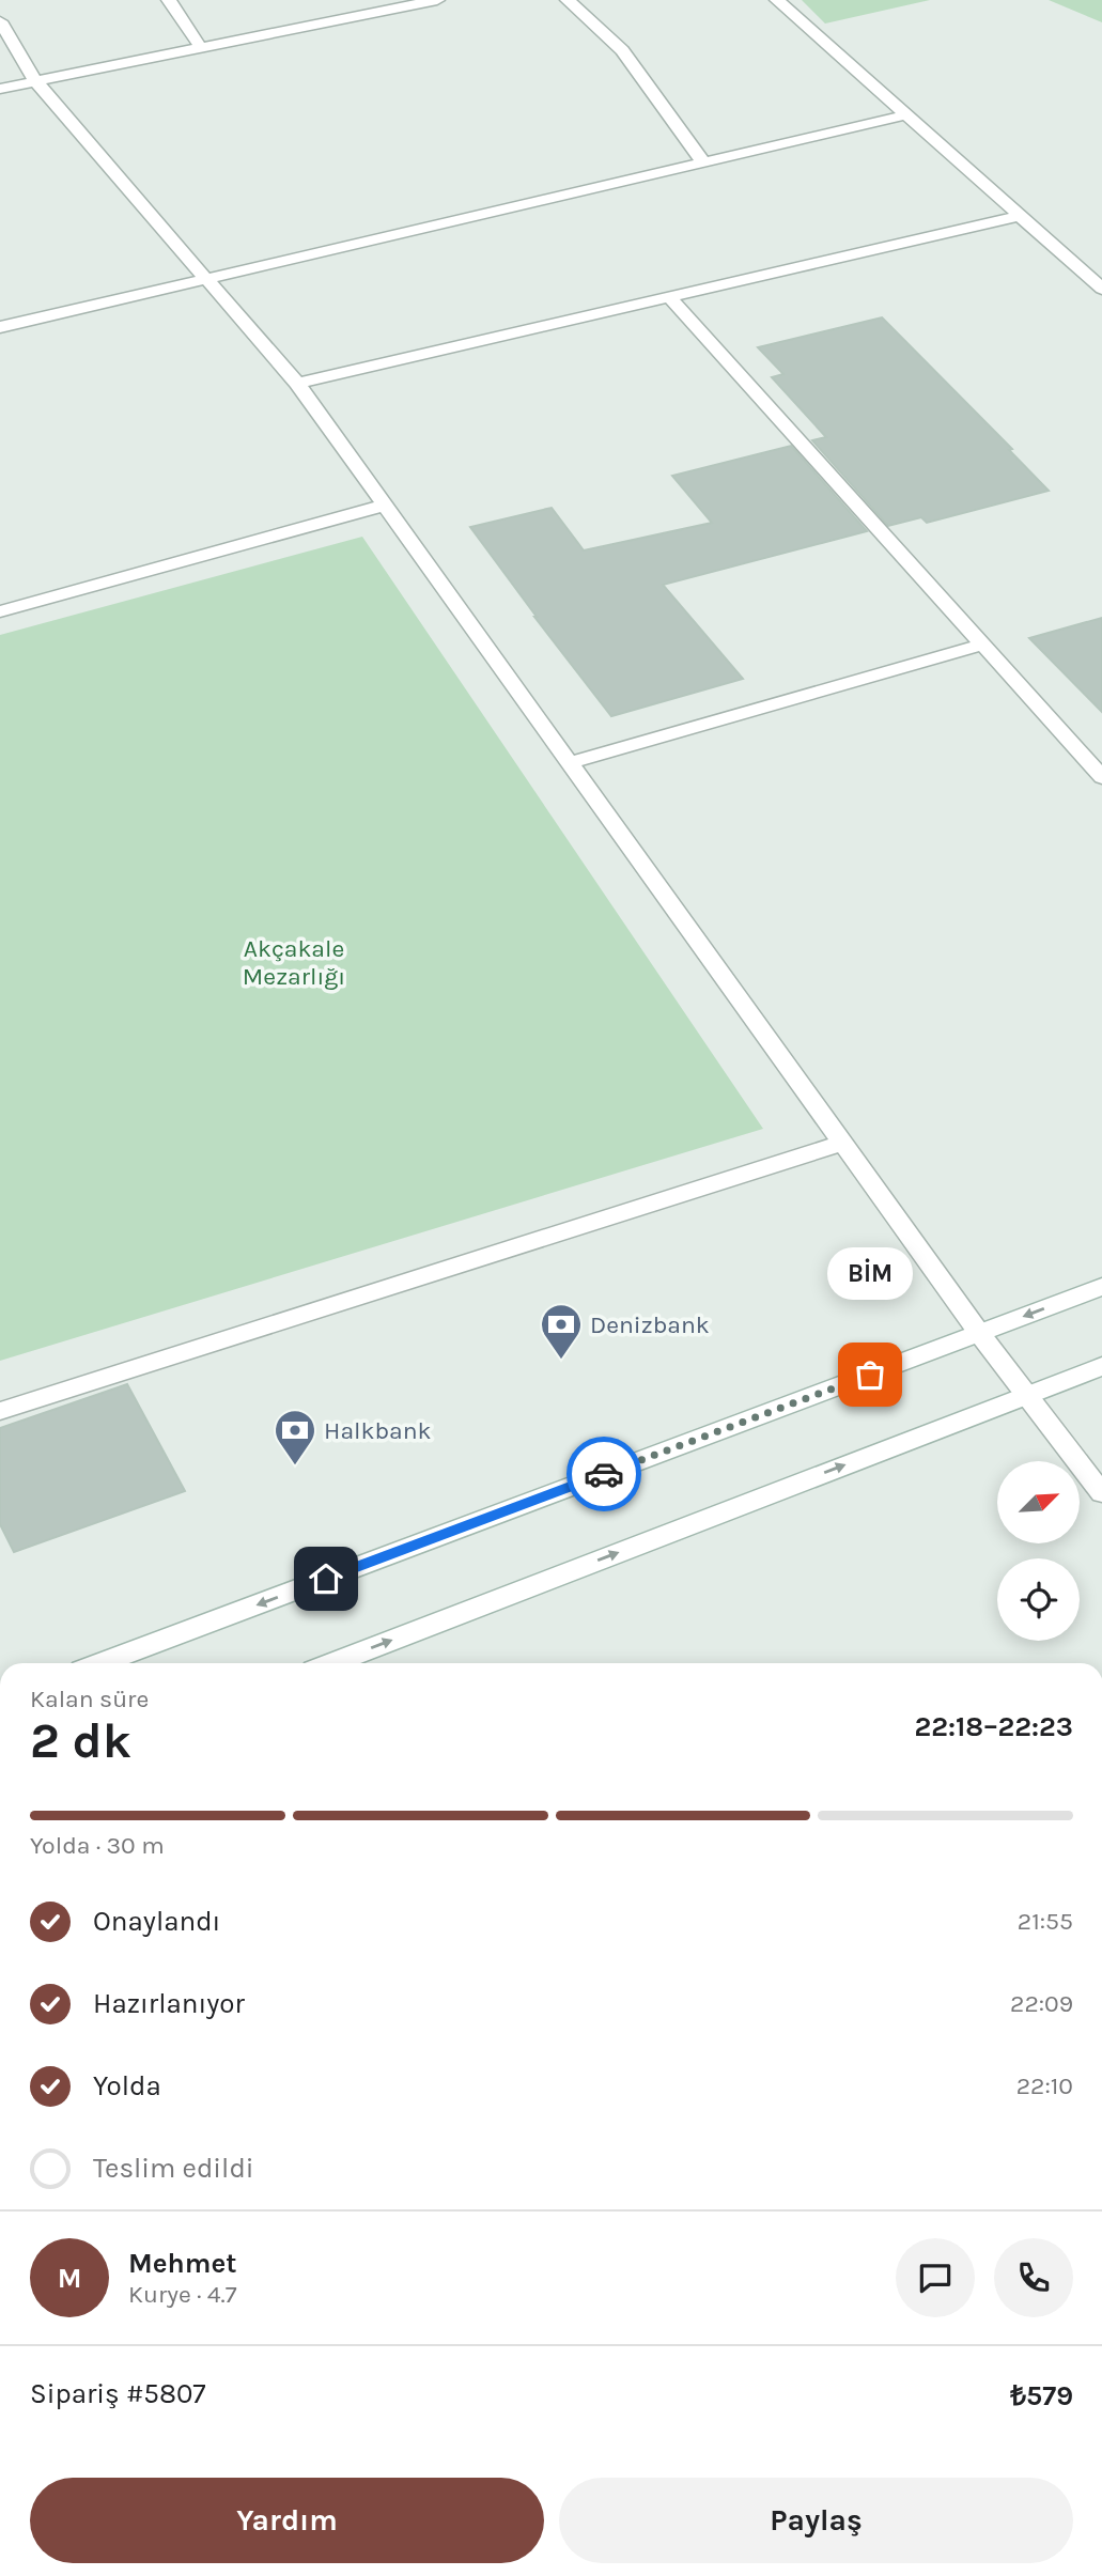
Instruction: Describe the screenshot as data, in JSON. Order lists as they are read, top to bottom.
{
  "parks": ["Akçakale Mezarlığı"],
  "places": {
    "bank": ["Denizbank", "Halkbank"],
    "other": ["BİM"]
  },
  "north": "top right",
  "page": {
    "bubble": "BİM",
    "heading": ["2 dk", "Kalan süre", "22:18–22:23"],
    "panel": [
      "Mehmet",
      "Kurye · 4.7",
      "Sipariş #5807",
      "₺579"
    ],
    "bar": "Yolda · 30 m",
    "list": [
      ["Onaylandı", "21:55"],
      ["Hazırlanıyor", "22:09"],
      ["Yolda", "22:10"],
      "Teslim edildi"
    ],
    "round": "M",
    "buttons": ["Yardım", "Paylaş"]
  }
}
